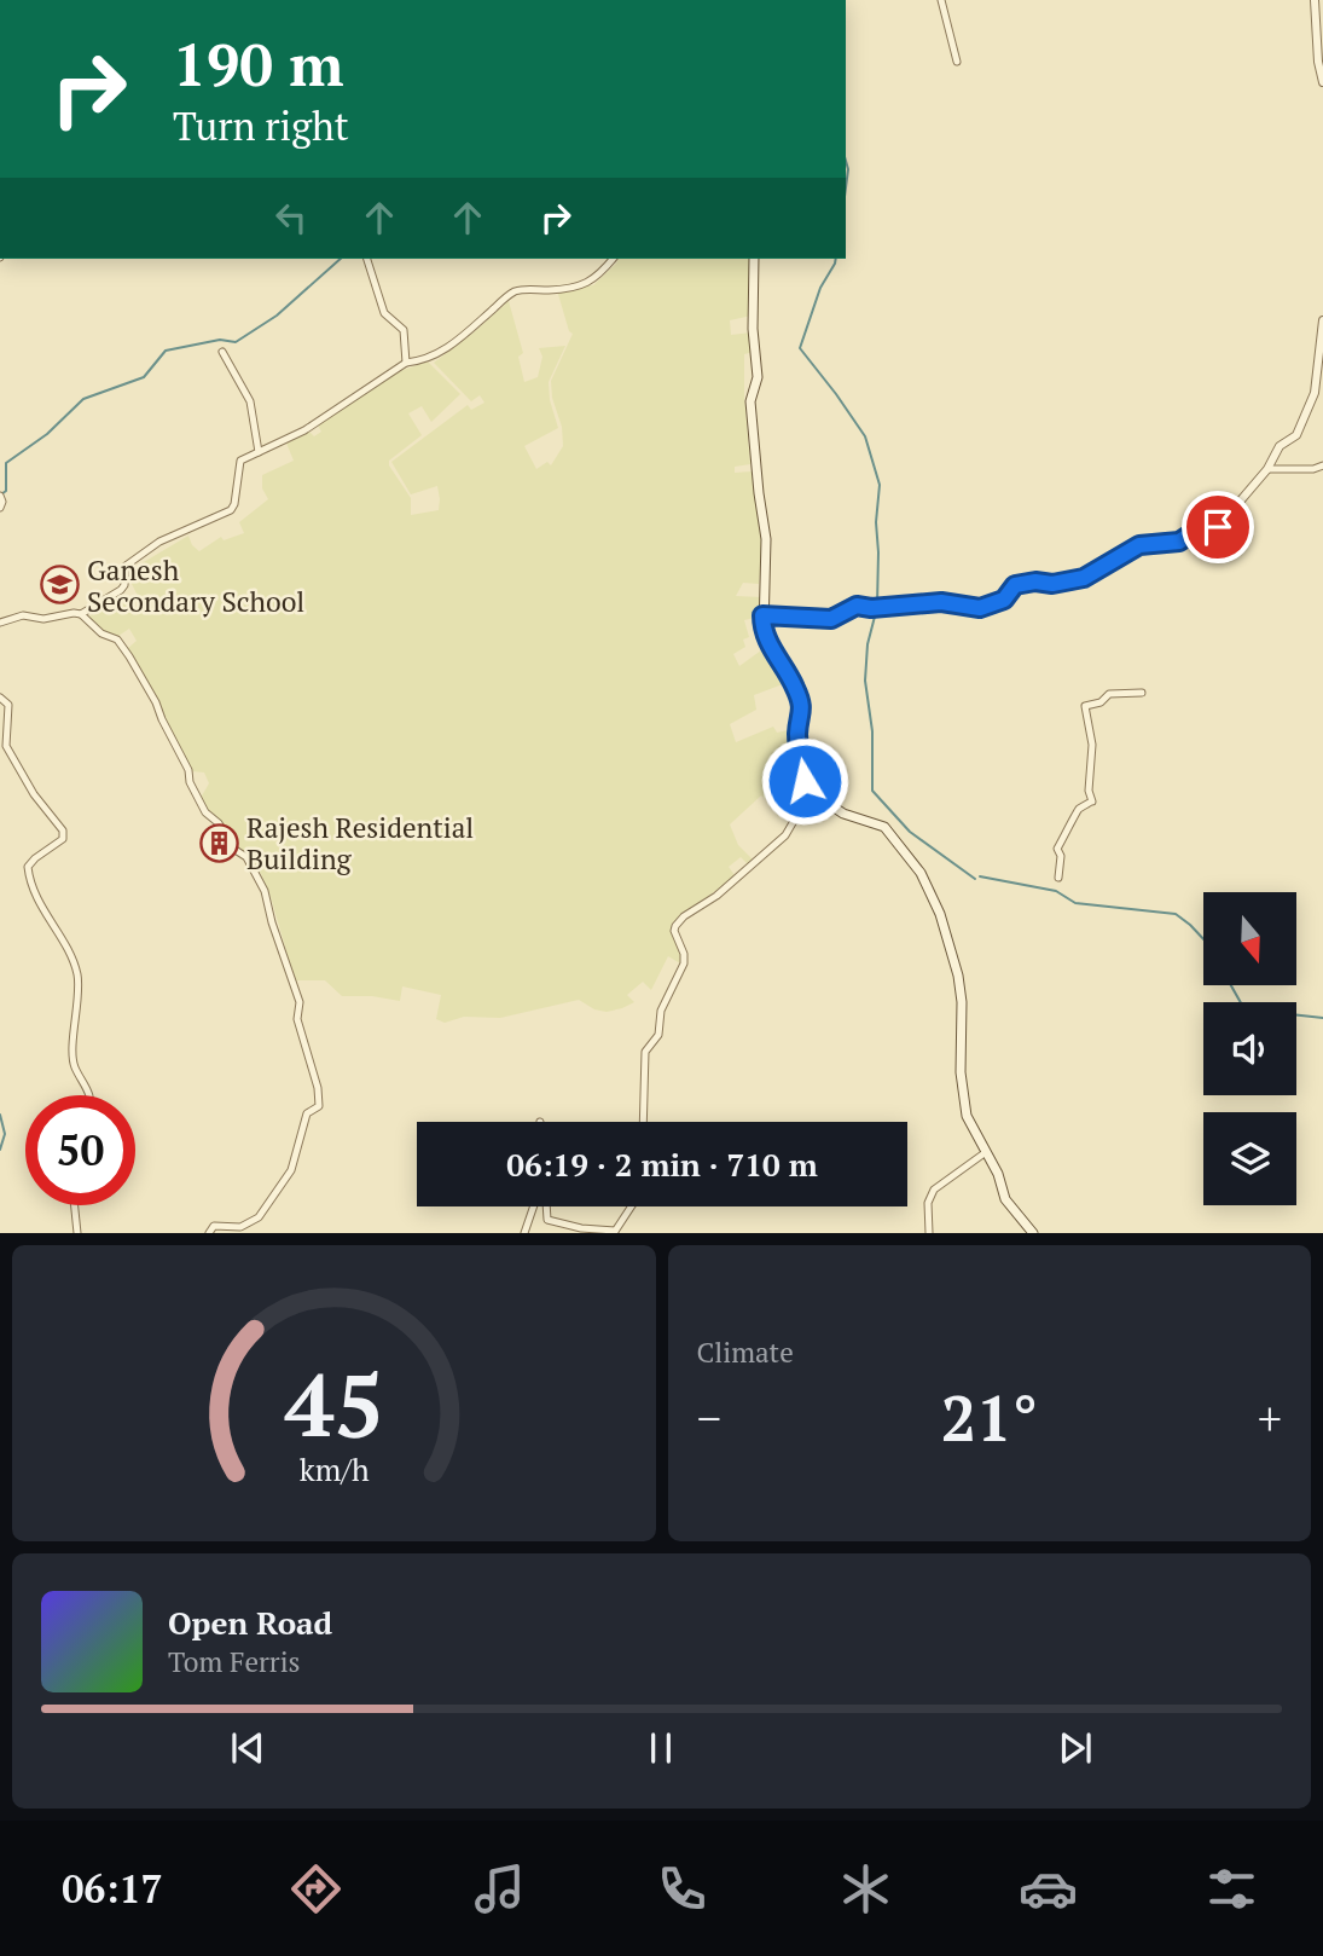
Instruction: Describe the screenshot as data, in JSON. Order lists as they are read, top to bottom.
{
  "places": {
    "school or university": ["Ganesh Secondary School"],
    "building": ["Rajesh Residential Building"]
  },
  "north": "bottom",
  "page": {
    "turn": ["190 m", "Turn right"],
    "limit": "50",
    "trip": "06:19 · 2 min · 710 m",
    "tile": "Climate",
    "heat": ["−", "21°", "+"],
    "song": ["Open Road", "Tom Ferris"],
    "tabs": "06:17",
    "gauge": ["45", "km/h"]
  }
}
